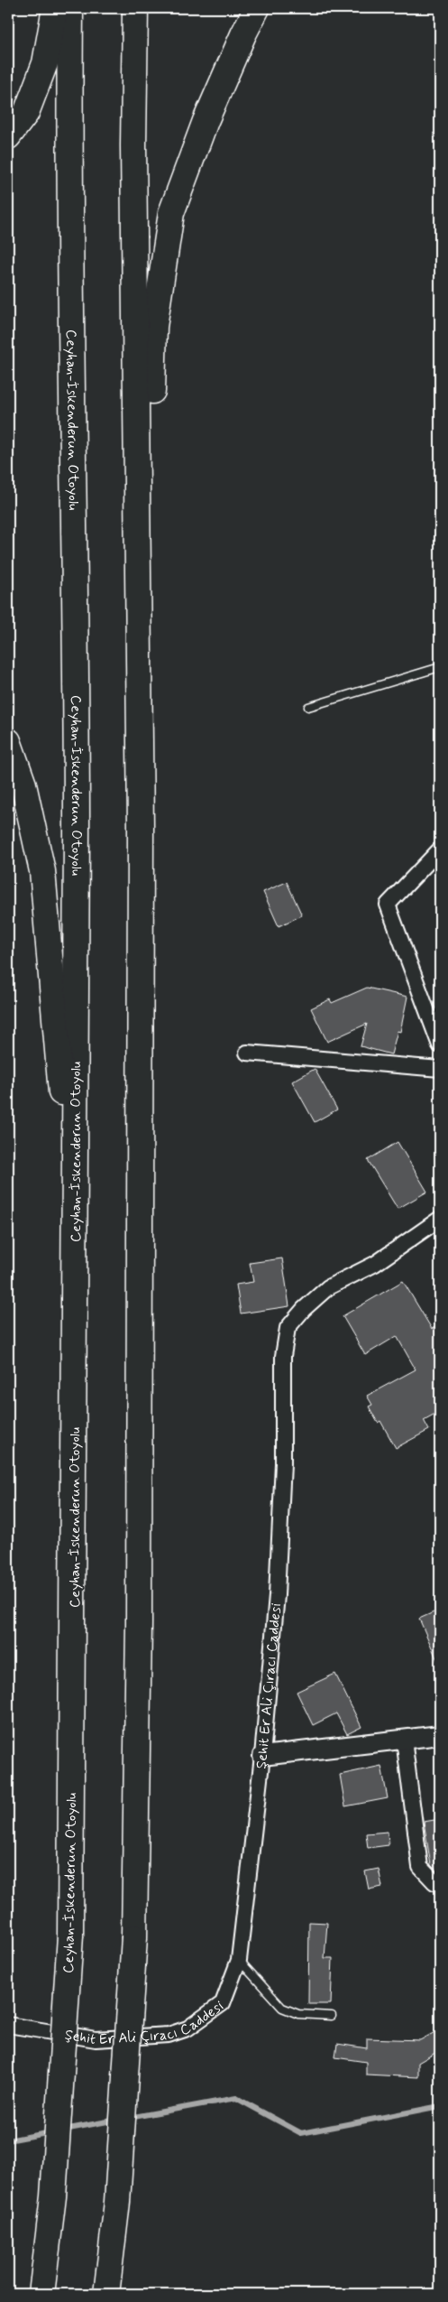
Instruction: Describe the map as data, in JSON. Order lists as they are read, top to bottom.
{
  "streets": {
    "highway": ["Ceyhan-İskenderun Otoyolu"],
    "street": ["Şehit Er Ali Çıracı Caddesi"]
  }
}
